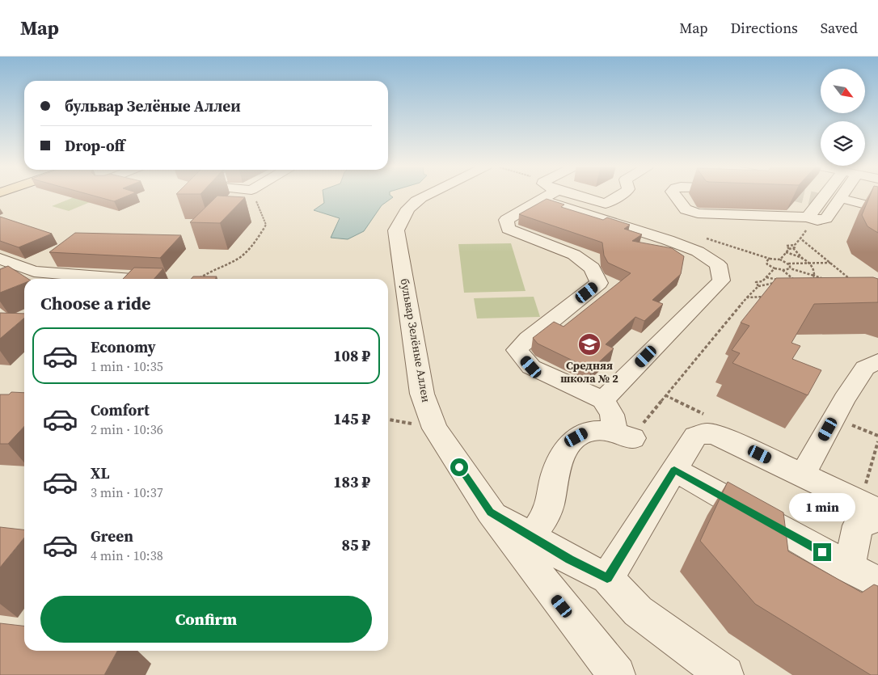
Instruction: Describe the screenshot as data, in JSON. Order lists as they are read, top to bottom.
{
  "streets": {
    "street": ["бульвар Зелёные Аллеи"]
  },
  "places": {
    "school or university": ["Средняя школа № 2"]
  },
  "north": "bottom right",
  "page": {
    "header": "Map",
    "nav": ["Map", "Directions", "Saved"],
    "banner": ["бульвар Зелёные Аллеи", "Drop-off"],
    "heading": "Choose a ride",
    "list": [
      {
        "name": "Economy",
        "note": "1 min · 10:35",
        "value": "108 ₽"
      },
      {
        "name": "Comfort",
        "note": "2 min · 10:36",
        "value": "145 ₽"
      },
      {
        "name": "XL",
        "note": "3 min · 10:37",
        "value": "183 ₽"
      },
      {
        "name": "Green",
        "note": "4 min · 10:38",
        "value": "85 ₽"
      }
    ],
    "bubble": "1 min",
    "buttons": "Confirm"
  }
}
